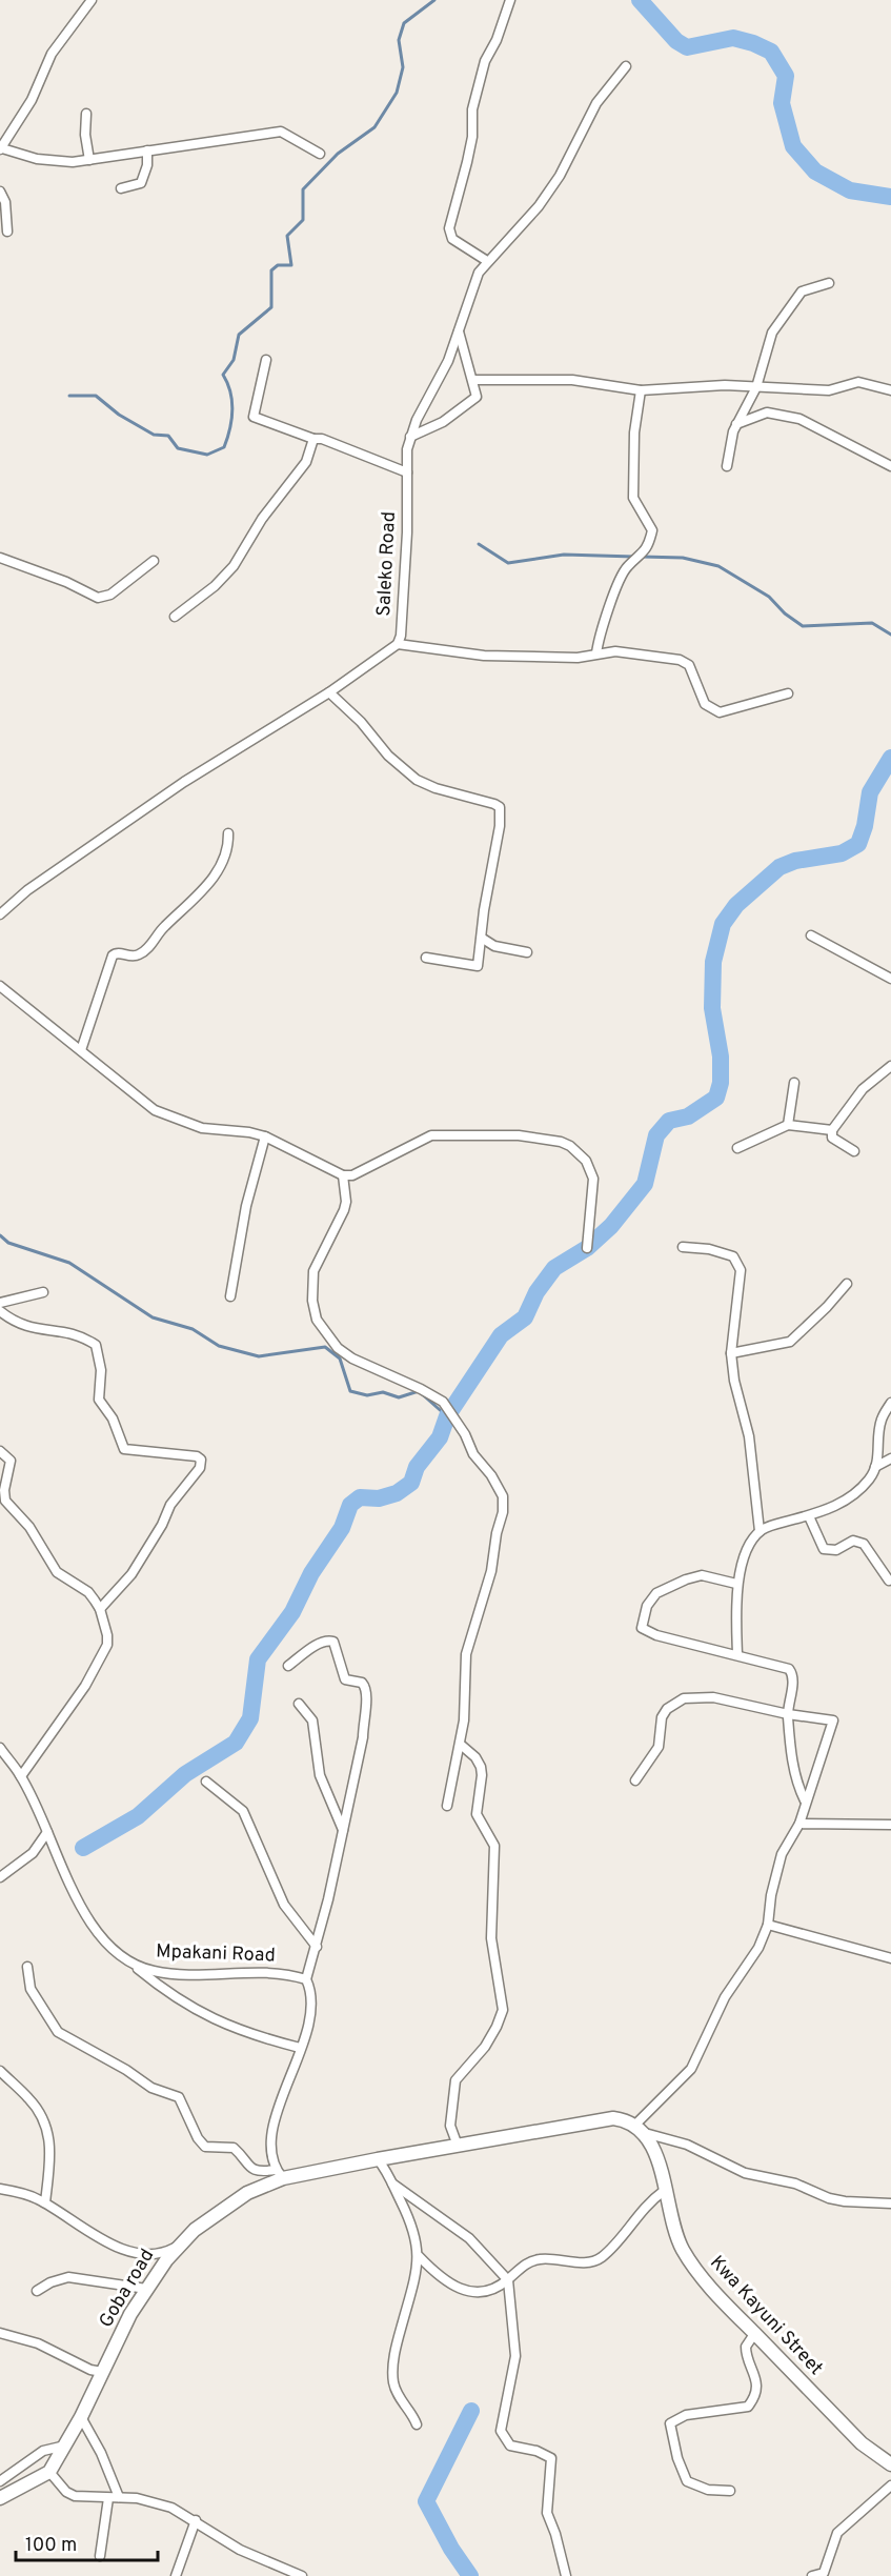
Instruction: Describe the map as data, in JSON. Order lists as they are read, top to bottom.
{
  "streets": {
    "street": [
      "Saleko Road",
      "Mpakani Road",
      "Goba road",
      "Kwa Kayuni Street"
    ]
  },
  "scale_bar": "100 m"
}
